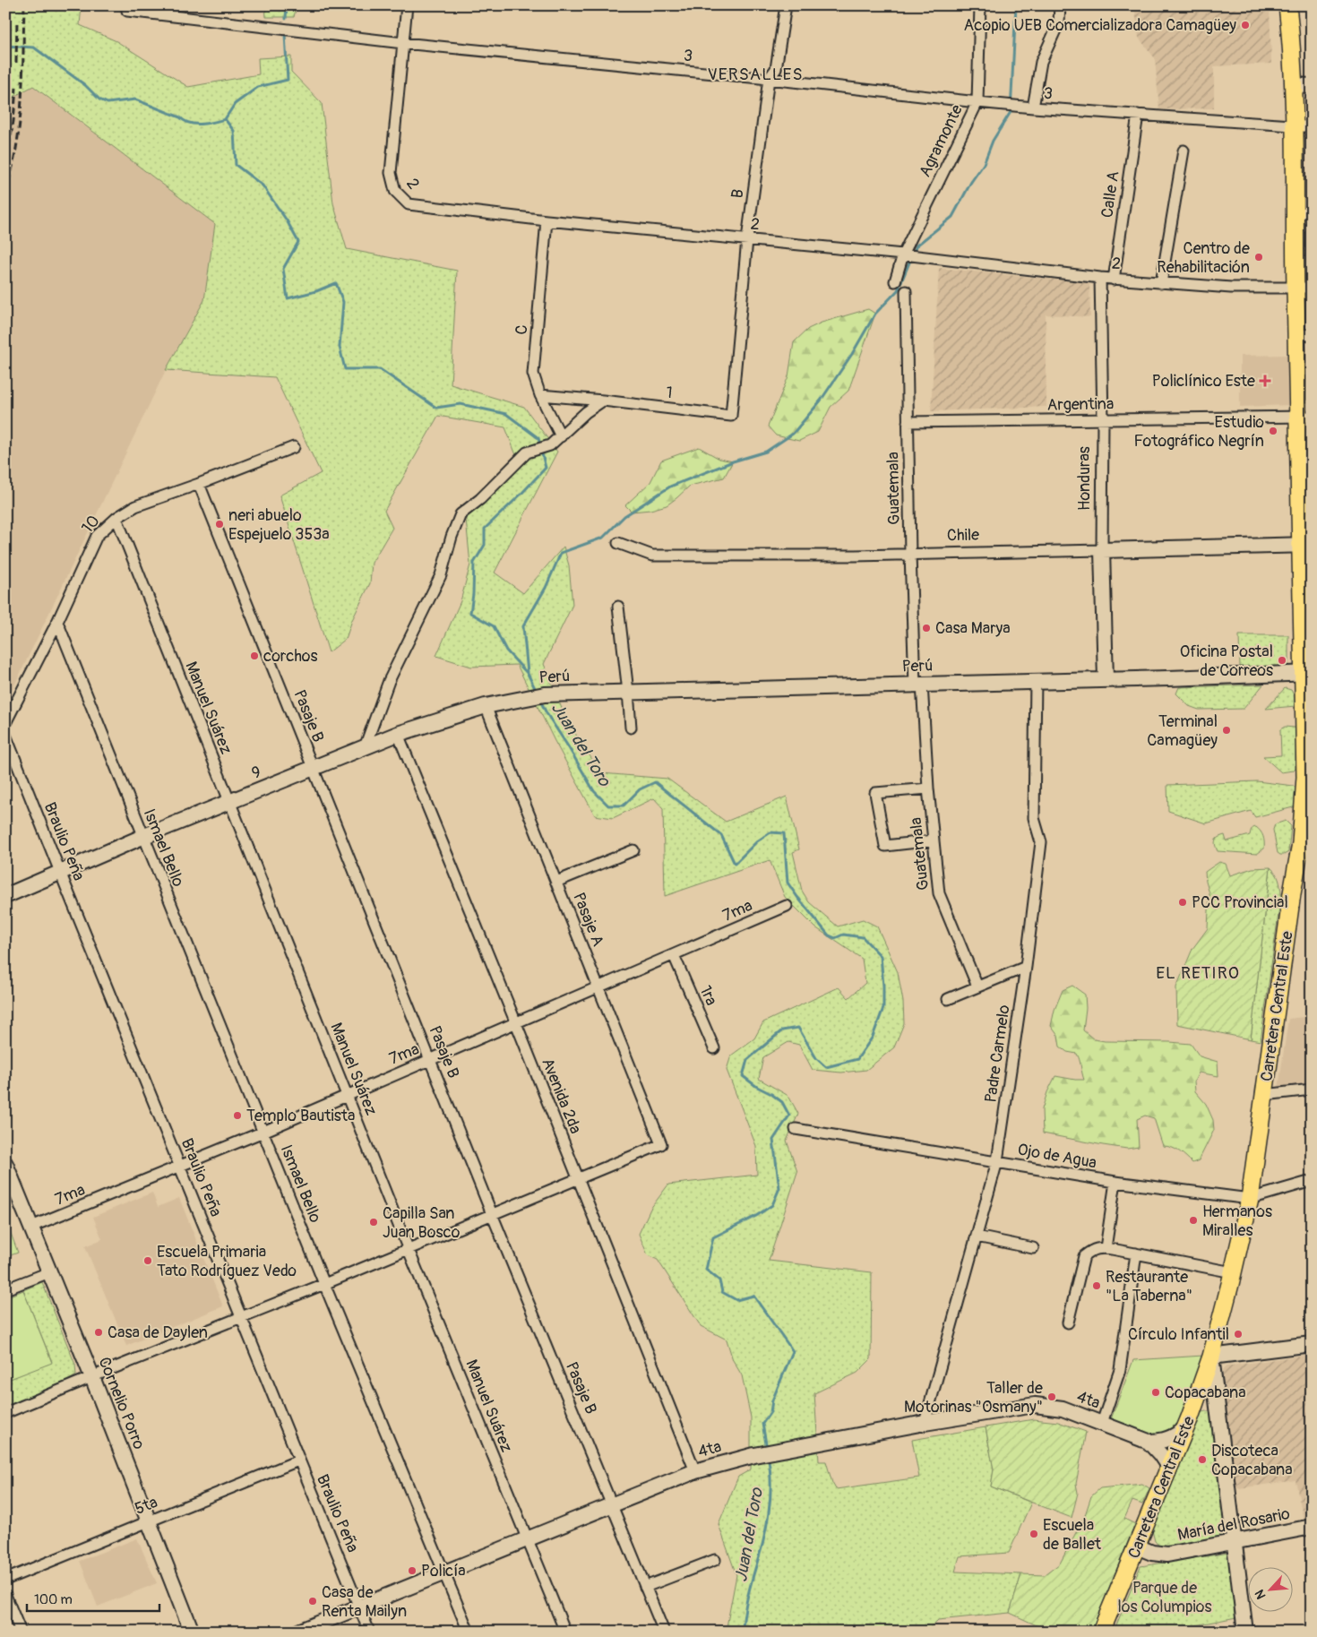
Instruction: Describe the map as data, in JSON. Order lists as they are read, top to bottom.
{
  "streets": {
    "main road": ["Carretera Central Este"],
    "street": [
      "3",
      "Agramonte",
      "2",
      "B",
      "Calle A",
      "C",
      "1",
      "Argentina",
      "Honduras",
      "Guatemala",
      "10",
      "Chile",
      "Perú",
      "Manuel Suárez",
      "Pasaje B",
      "9",
      "Braulio Peña",
      "Ismael Bello",
      "7ma",
      "Pasaje A",
      "1ra",
      "Padre Carmelo",
      "Avenida 2da",
      "Ojo de Agua",
      "4ta",
      "Cornelio Porro",
      "5ta",
      "María del Rosario"
    ]
  },
  "crossings": [
    ["3", "Agramonte"],
    ["3", "2"],
    ["3", "B"],
    ["3", "Calle A"],
    ["3", "Carretera Central Este"],
    ["Agramonte", "2"],
    ["2", "B"],
    ["2", "Calle A"],
    ["2", "C"],
    ["2", "Honduras"],
    ["2", "Carretera Central Este"],
    ["B", "1"],
    ["C", "1"],
    ["Argentina", "Honduras"],
    ["Argentina", "Guatemala"],
    ["Argentina", "Carretera Central Este"],
    ["Honduras", "Chile"],
    ["Honduras", "Perú"],
    ["Guatemala", "Chile"],
    ["Guatemala", "Perú"],
    ["10", "Manuel Suárez"],
    ["10", "Pasaje B"],
    ["10", "Ismael Bello"],
    ["Chile", "Carretera Central Este"],
    ["Perú", "9"],
    ["Perú", "Carretera Central Este"],
    ["Perú", "Padre Carmelo"],
    ["Manuel Suárez", "9"],
    ["Manuel Suárez", "7ma"],
    ["Manuel Suárez", "4ta"],
    ["Pasaje B", "9"],
    ["Pasaje B", "7ma"],
    ["Pasaje B", "4ta"],
    ["9", "Braulio Peña"],
    ["9", "Ismael Bello"],
    ["9", "Pasaje A"],
    ["9", "Avenida 2da"],
    ["Braulio Peña", "7ma"],
    ["Braulio Peña", "4ta"],
    ["Braulio Peña", "5ta"],
    ["Ismael Bello", "7ma"],
    ["Ismael Bello", "4ta"],
    ["7ma", "Pasaje A"],
    ["7ma", "1ra"],
    ["7ma", "Avenida 2da"],
    ["7ma", "Cornelio Porro"],
    ["Pasaje A", "Avenida 2da"],
    ["Carretera Central Este", "Ojo de Agua"],
    ["Carretera Central Este", "4ta"],
    ["Carretera Central Este", "María del Rosario"],
    ["Padre Carmelo", "Ojo de Agua"],
    ["Padre Carmelo", "4ta"],
    ["Avenida 2da", "4ta"],
    ["Cornelio Porro", "5ta"]
  ],
  "districts": ["VERSALLES", "EL RETIRO"],
  "water": ["Juan del Toro"],
  "parks": ["Parque de los Columpios"],
  "places": {
    "other": [
      "Acopio UEB Comercializadora Camagüey",
      "Centro de Rehabilitación",
      "Estudio Fotográfico Negrín",
      "neri abuelo Espejuelo 353a",
      "Casa Marya",
      "corchos",
      "Oficina Postal de Correos",
      "Terminal Camagüey",
      "PCC Provincial",
      "Templo Bautista",
      "Hermanos Miralles",
      "Capilla San Juan Bosco",
      "Escuela Primaria Tato Rodríguez Vedo",
      "Restaurante \"La Taberna\"",
      "Casa de Daylen",
      "Círculo Infantil",
      "Copacabana",
      "Taller de Motorinas \"Osmany\"",
      "Discoteca Copacabana",
      "Escuela de Ballet",
      "Policía",
      "Casa de Renta Mailyn"
    ],
    "health": ["Policlínico Este"]
  },
  "scale_bar": "100 m",
  "north": "bottom left"
}
